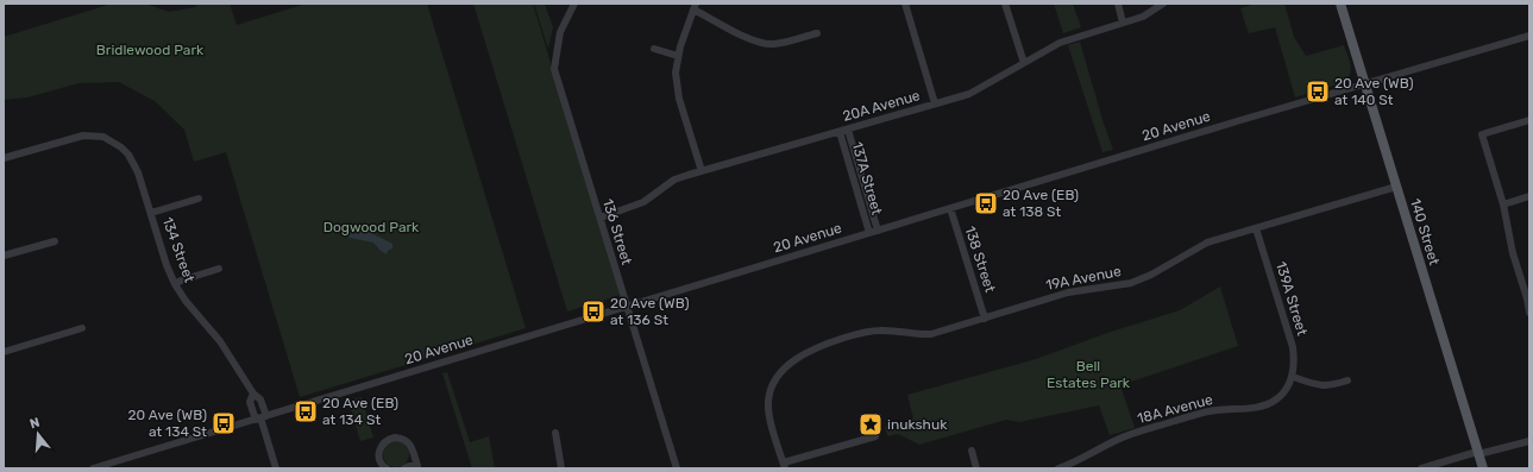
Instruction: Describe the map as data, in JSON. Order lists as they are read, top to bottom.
{
  "streets": {
    "main road": ["140 Street"],
    "street": [
      "20A Avenue",
      "20 Avenue",
      "137A Street",
      "136 Street",
      "134 Street",
      "138 Street",
      "19A Avenue",
      "139A Street",
      "18A Avenue"
    ]
  },
  "crossings": [
    ["20A Avenue", "137A Street"],
    ["20A Avenue", "136 Street"],
    ["20 Avenue", "137A Street"],
    ["20 Avenue", "136 Street"],
    ["20 Avenue", "140 Street"],
    ["20 Avenue", "134 Street"],
    ["20 Avenue", "138 Street"],
    ["140 Street", "19A Avenue"],
    ["138 Street", "19A Avenue"],
    ["19A Avenue", "139A Street"],
    ["139A Street", "18A Avenue"]
  ],
  "parks": ["Bridlewood Park", "Dogwood Park", "Bell Estates Park"],
  "places": {
    "bus stop": [
      "20 Ave (WB) at 140 St",
      "20 Ave (EB) at 138 St",
      "20 Ave (WB) at 136 St",
      "20 Ave (EB) at 134 St",
      "20 Ave (WB) at 134 St"
    ],
    "place": ["inukshuk"]
  },
  "north": "top"
}
